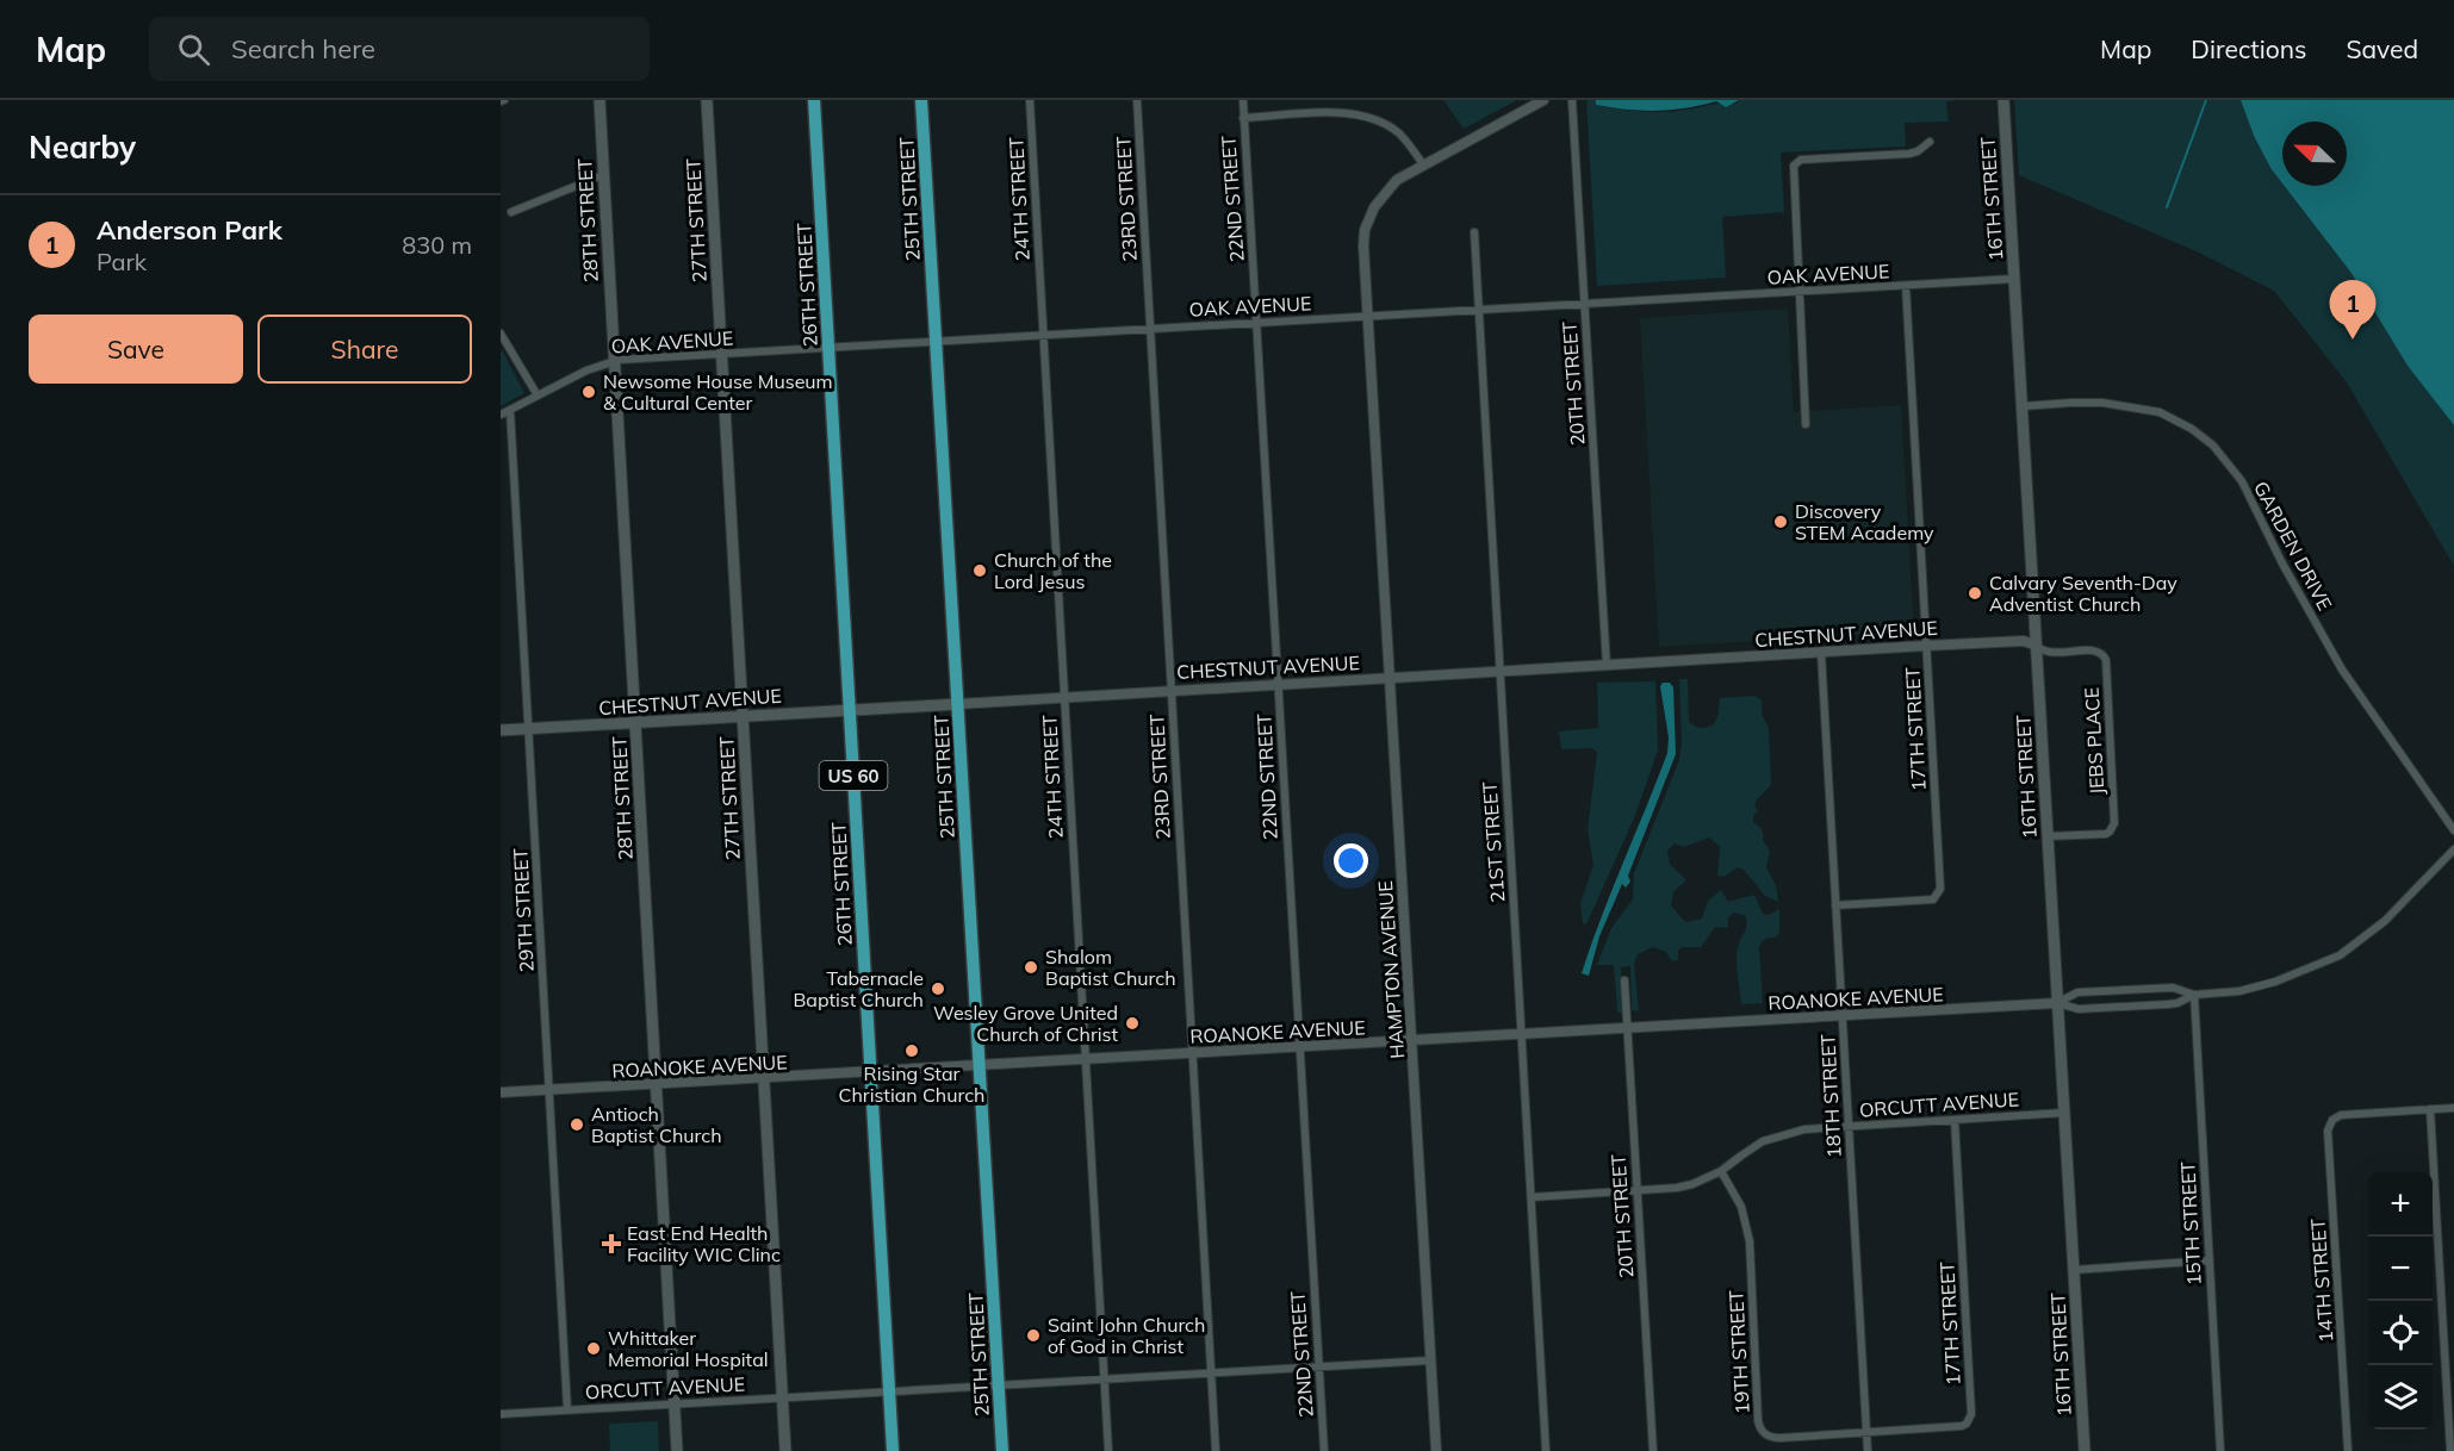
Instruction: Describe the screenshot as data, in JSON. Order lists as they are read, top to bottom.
{
  "streets": {
    "main road": [
      "25TH STREET",
      "16TH STREET",
      "28TH STREET",
      "27TH STREET",
      "26TH STREET",
      "CHESTNUT AVENUE",
      "US 60"
    ],
    "street": [
      "24TH STREET",
      "23RD STREET",
      "22ND STREET",
      "OAK AVENUE",
      "20TH STREET",
      "GARDEN DRIVE",
      "17TH STREET",
      "JEBS PLACE",
      "21ST STREET",
      "29TH STREET",
      "HAMPTON AVENUE",
      "ROANOKE AVENUE",
      "18TH STREET",
      "ORCUTT AVENUE",
      "15TH STREET",
      "14TH STREET",
      "19TH STREET"
    ]
  },
  "crossings": [
    ["25TH STREET", "OAK AVENUE"],
    ["25TH STREET", "CHESTNUT AVENUE"],
    ["25TH STREET", "ROANOKE AVENUE"],
    ["25TH STREET", "ORCUTT AVENUE"],
    ["24TH STREET", "OAK AVENUE"],
    ["24TH STREET", "CHESTNUT AVENUE"],
    ["24TH STREET", "ROANOKE AVENUE"],
    ["24TH STREET", "ORCUTT AVENUE"],
    ["23RD STREET", "OAK AVENUE"],
    ["23RD STREET", "CHESTNUT AVENUE"],
    ["23RD STREET", "ROANOKE AVENUE"],
    ["23RD STREET", "ORCUTT AVENUE"],
    ["22ND STREET", "OAK AVENUE"],
    ["22ND STREET", "CHESTNUT AVENUE"],
    ["22ND STREET", "ROANOKE AVENUE"],
    ["22ND STREET", "ORCUTT AVENUE"],
    ["16TH STREET", "OAK AVENUE"],
    ["16TH STREET", "GARDEN DRIVE"],
    ["16TH STREET", "CHESTNUT AVENUE"],
    ["16TH STREET", "JEBS PLACE"],
    ["16TH STREET", "ROANOKE AVENUE"],
    ["16TH STREET", "ORCUTT AVENUE"],
    ["28TH STREET", "OAK AVENUE"],
    ["28TH STREET", "CHESTNUT AVENUE"],
    ["28TH STREET", "ROANOKE AVENUE"],
    ["28TH STREET", "ORCUTT AVENUE"],
    ["27TH STREET", "OAK AVENUE"],
    ["27TH STREET", "CHESTNUT AVENUE"],
    ["27TH STREET", "ROANOKE AVENUE"],
    ["27TH STREET", "ORCUTT AVENUE"],
    ["OAK AVENUE", "26TH STREET"],
    ["OAK AVENUE", "20TH STREET"],
    ["OAK AVENUE", "17TH STREET"],
    ["OAK AVENUE", "21ST STREET"],
    ["OAK AVENUE", "29TH STREET"],
    ["OAK AVENUE", "HAMPTON AVENUE"],
    ["26TH STREET", "CHESTNUT AVENUE"],
    ["26TH STREET", "ROANOKE AVENUE"],
    ["26TH STREET", "ORCUTT AVENUE"],
    ["20TH STREET", "CHESTNUT AVENUE"],
    ["20TH STREET", "ROANOKE AVENUE"],
    ["20TH STREET", "ORCUTT AVENUE"],
    ["CHESTNUT AVENUE", "17TH STREET"],
    ["CHESTNUT AVENUE", "JEBS PLACE"],
    ["CHESTNUT AVENUE", "21ST STREET"],
    ["CHESTNUT AVENUE", "29TH STREET"],
    ["CHESTNUT AVENUE", "HAMPTON AVENUE"],
    ["CHESTNUT AVENUE", "18TH STREET"],
    ["17TH STREET", "18TH STREET"],
    ["17TH STREET", "ORCUTT AVENUE"],
    ["17TH STREET", "19TH STREET"],
    ["21ST STREET", "ROANOKE AVENUE"],
    ["21ST STREET", "ORCUTT AVENUE"],
    ["29TH STREET", "ROANOKE AVENUE"],
    ["29TH STREET", "ORCUTT AVENUE"],
    ["HAMPTON AVENUE", "ROANOKE AVENUE"],
    ["HAMPTON AVENUE", "ORCUTT AVENUE"],
    ["ROANOKE AVENUE", "18TH STREET"],
    ["ROANOKE AVENUE", "15TH STREET"],
    ["18TH STREET", "ORCUTT AVENUE"],
    ["18TH STREET", "19TH STREET"],
    ["ORCUTT AVENUE", "19TH STREET"]
  ],
  "places": {
    "other": [
      "Newsome House Museum & Cultural Center",
      "Discovery STEM Academy",
      "Church of the Lord Jesus",
      "Calvary Seventh-Day Adventist Church",
      "Shalom Baptist Church",
      "Tabernacle Baptist Church",
      "Wesley Grove United Church of Christ",
      "Rising Star Christian Church",
      "Antioch Baptist Church",
      "Saint John Church of God in Christ",
      "Whittaker Memorial Hospital"
    ],
    "health": ["East End Health Facility WIC Clinc"]
  },
  "north": "top left",
  "page": {
    "header": "Map",
    "search": "Search here",
    "nav": ["Map", "Directions", "Saved"],
    "heading": "Nearby",
    "list": [
      {
        "mark": "1",
        "name": "Anderson Park",
        "note": "Park",
        "value": "830 m"
      }
    ],
    "pins": "1",
    "buttons": ["Save", "Share"],
    "map_buttons": ["+", "−"]
  }
}
